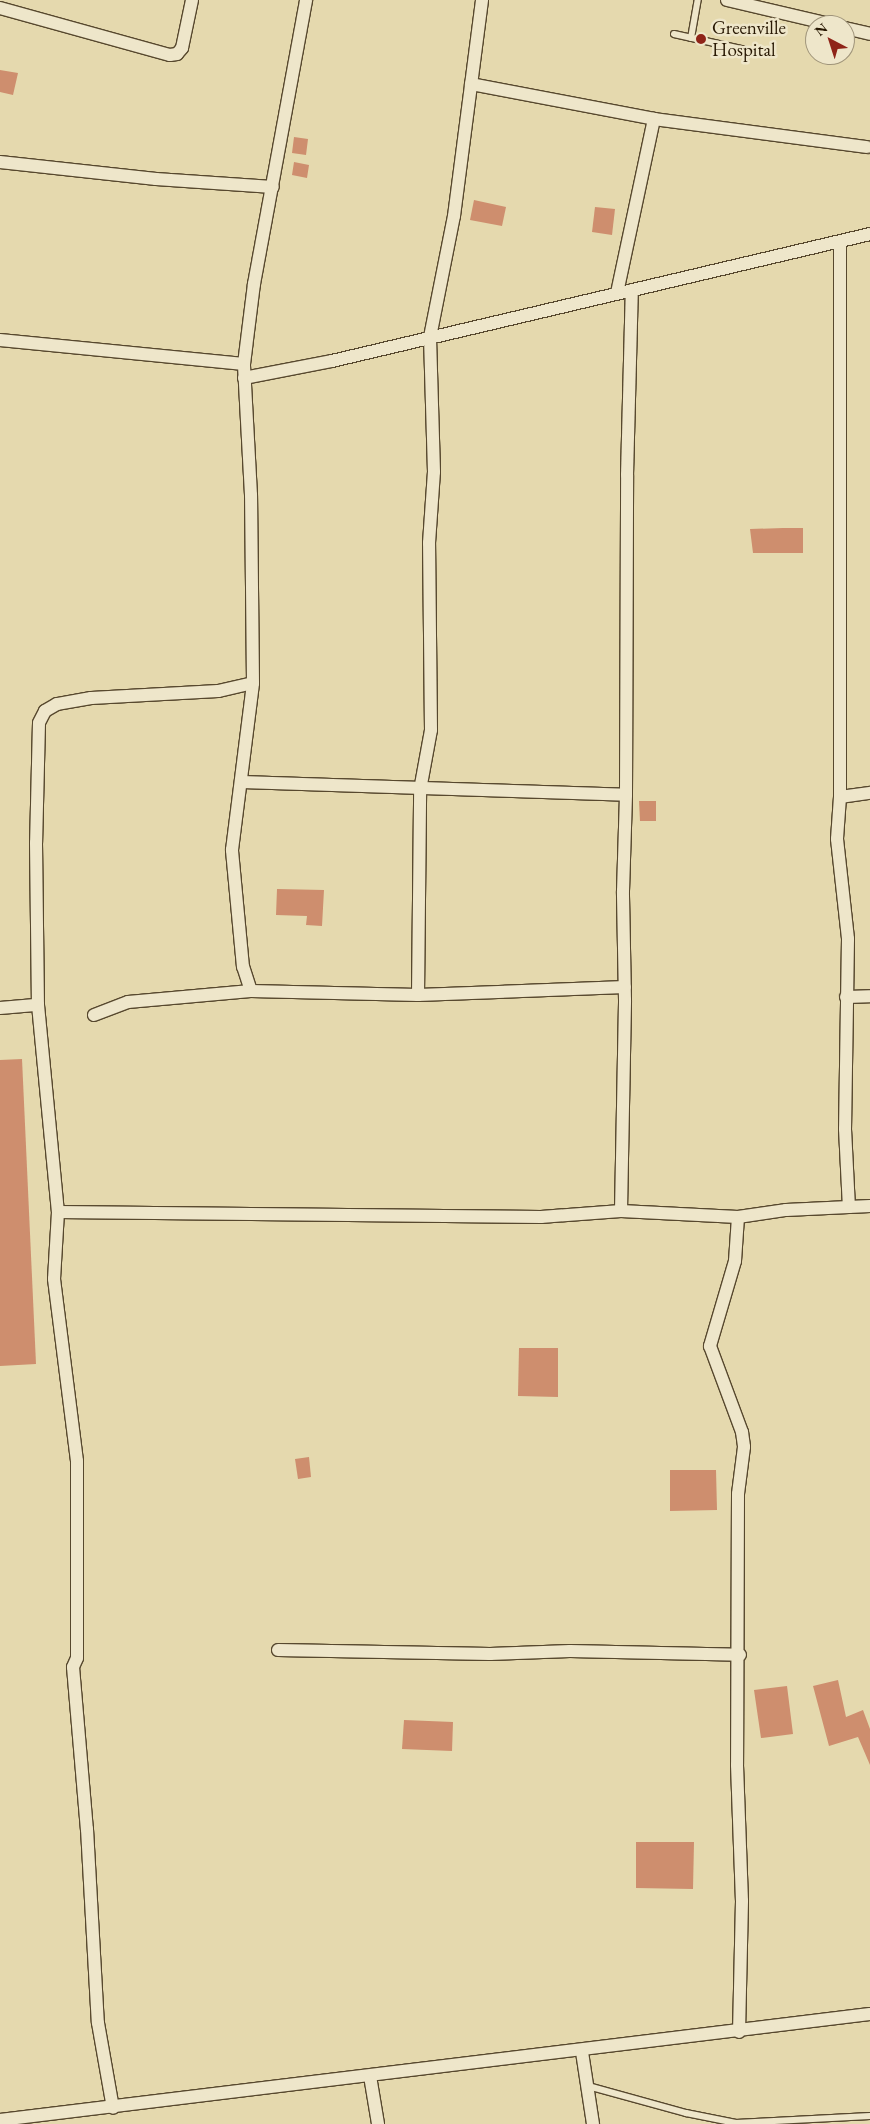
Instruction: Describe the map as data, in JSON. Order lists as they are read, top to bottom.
{
  "places": ["Greenville Hospital"],
  "north": "top left"
}
